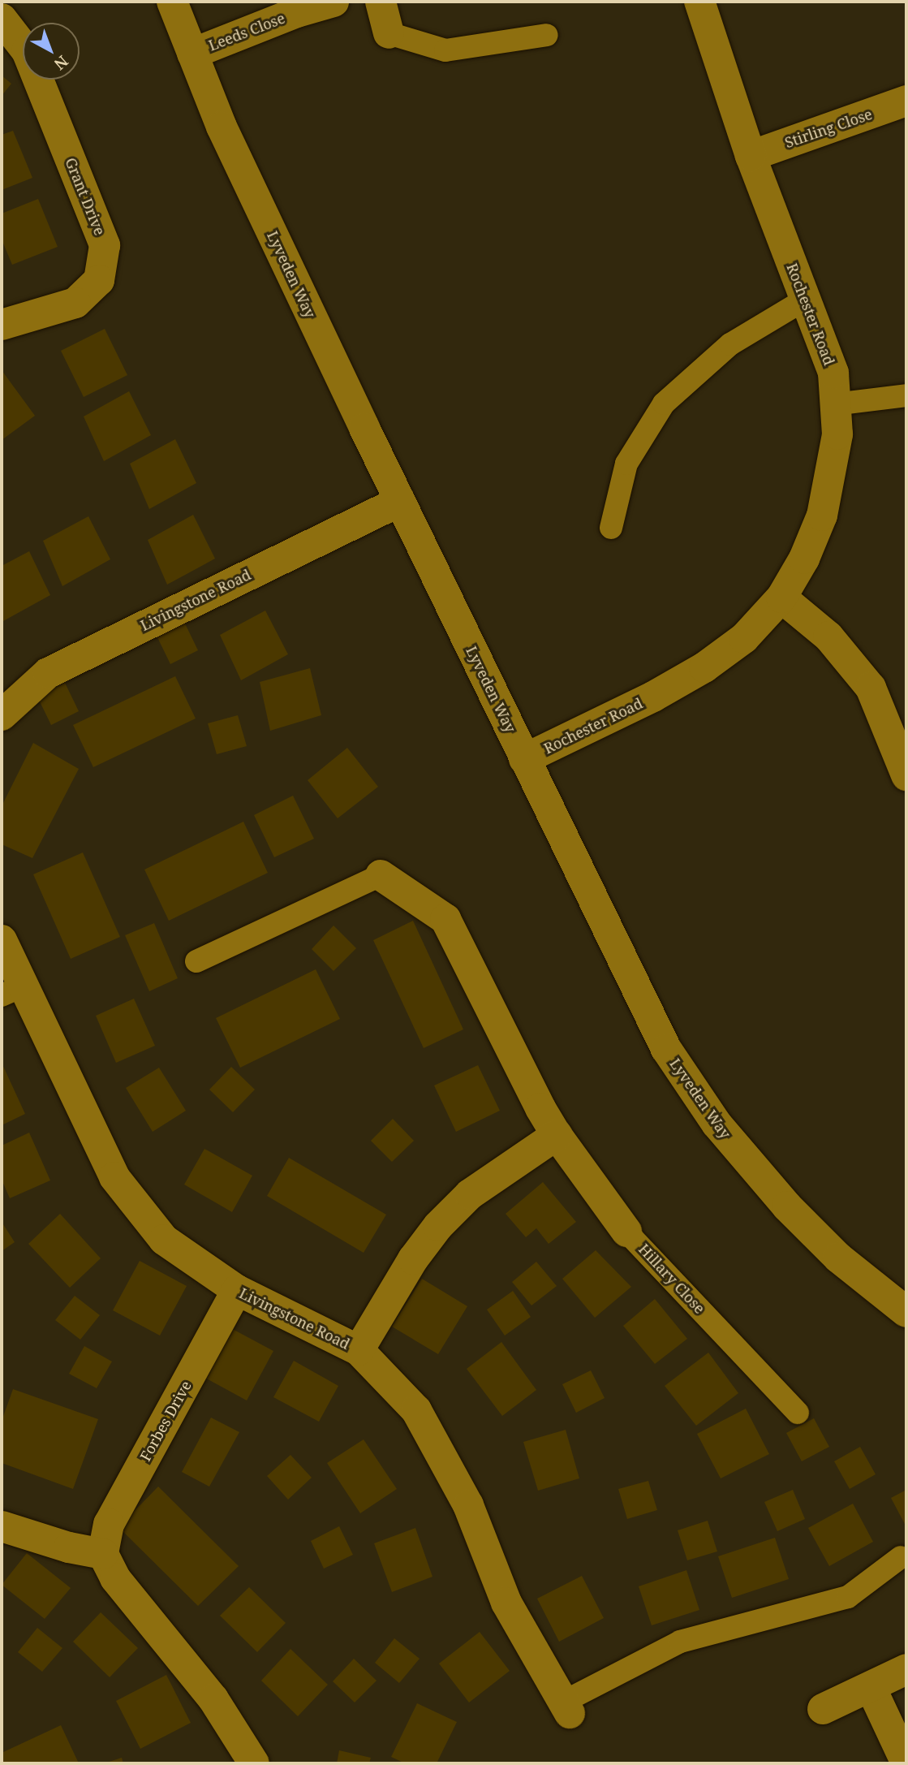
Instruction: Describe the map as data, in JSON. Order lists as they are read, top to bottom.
{
  "streets": {
    "street": [
      "Leeds Close",
      "Stirling Close",
      "Grant Drive",
      "Lyveden Way",
      "Rochester Road",
      "Livingstone Road",
      "Hillary Close",
      "Forbes Drive"
    ]
  },
  "crossings": [
    ["Leeds Close", "Lyveden Way"],
    ["Stirling Close", "Rochester Road"],
    ["Lyveden Way", "Rochester Road"],
    ["Lyveden Way", "Livingstone Road"],
    ["Livingstone Road", "Forbes Drive"]
  ],
  "north": "bottom right"
}
